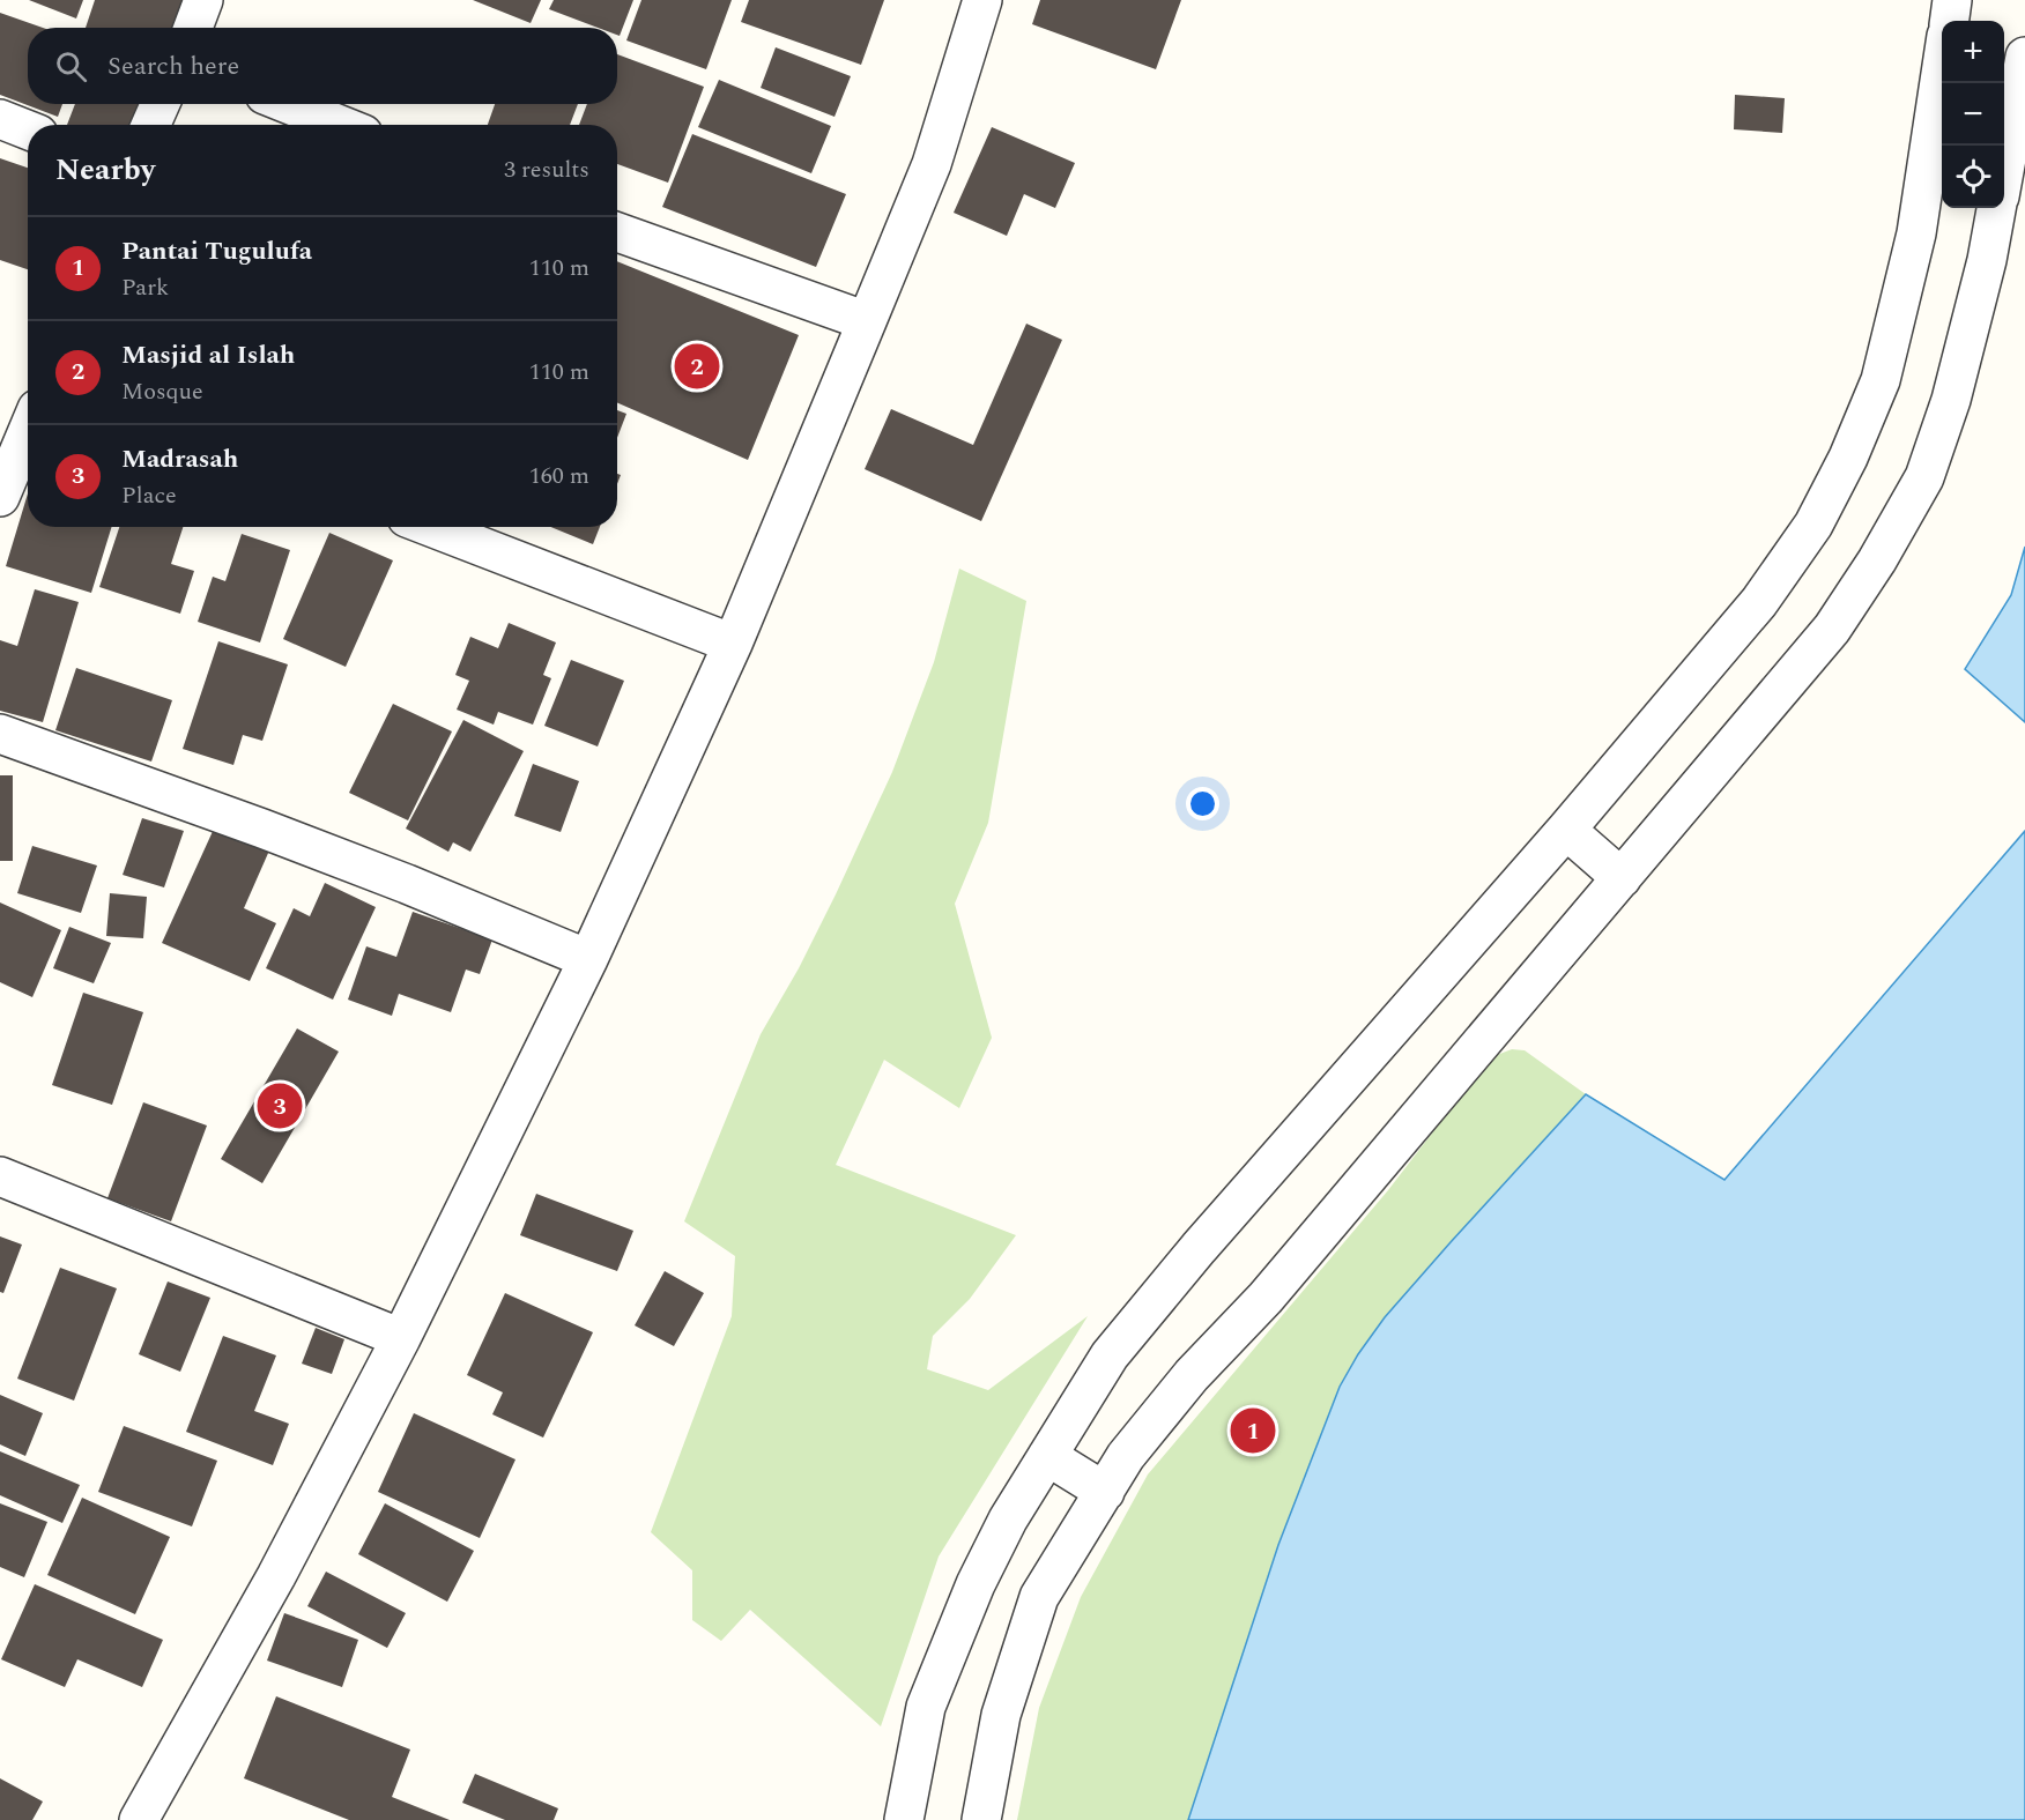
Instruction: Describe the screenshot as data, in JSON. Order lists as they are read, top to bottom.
{
  "page": {
    "map_buttons": ["+", "−"],
    "search": "Search here",
    "heading": ["Nearby", "3 results"],
    "list": [
      {
        "mark": "1",
        "name": "Pantai Tugulufa",
        "note": "Park",
        "value": "110 m"
      },
      {
        "mark": "2",
        "name": "Masjid al Islah",
        "note": "Mosque",
        "value": "110 m"
      },
      {
        "mark": "3",
        "name": "Madrasah",
        "note": "Place",
        "value": "160 m"
      }
    ],
    "pins": ["2", "3", "1"]
  }
}
